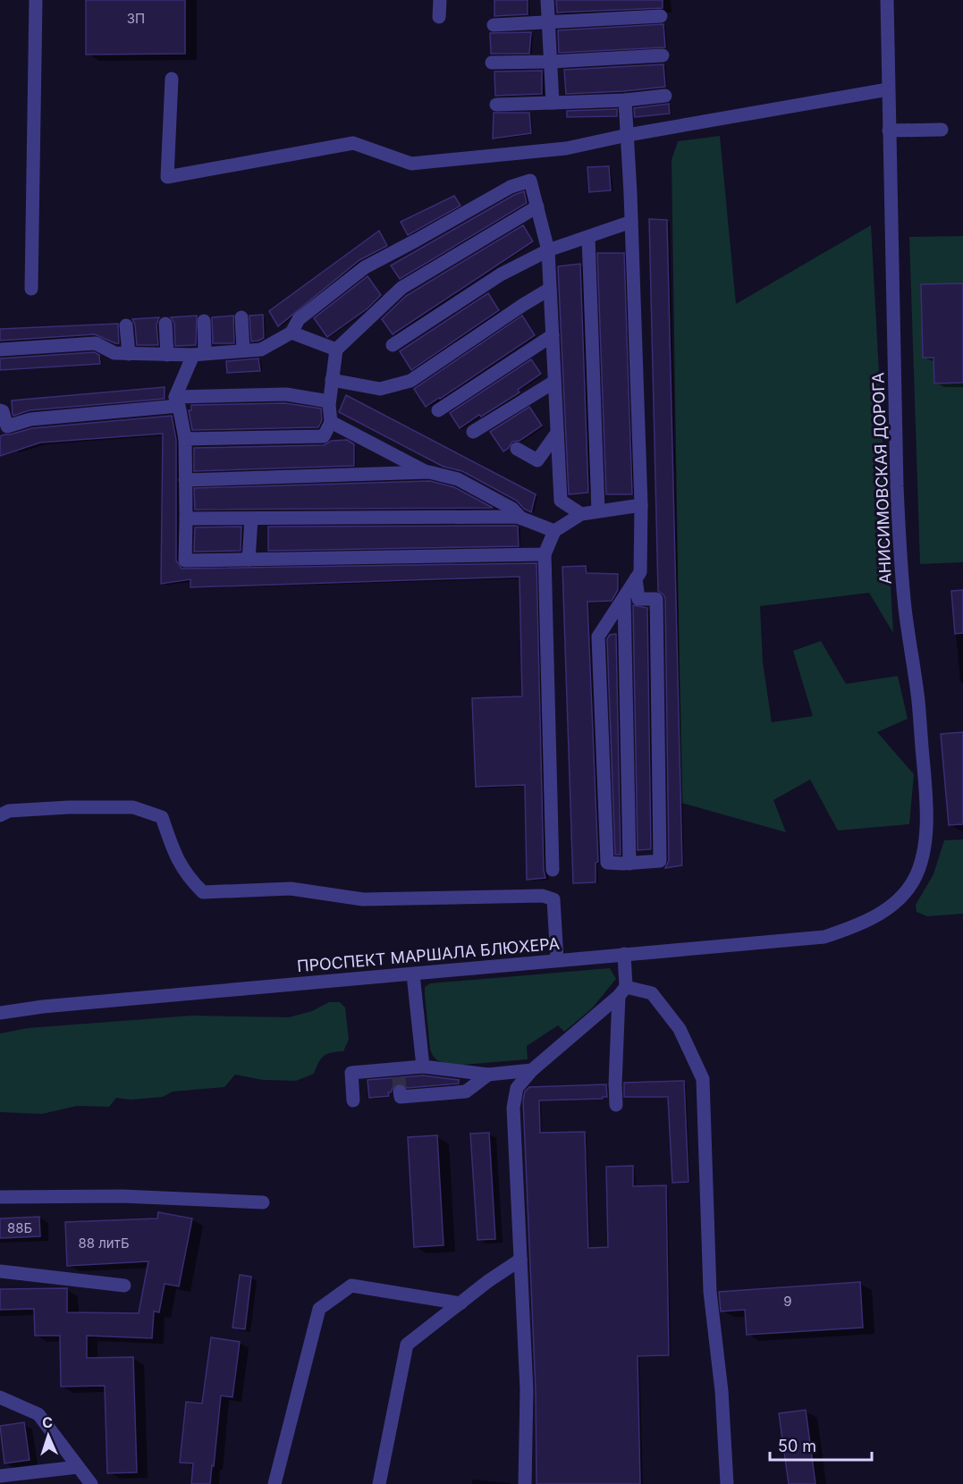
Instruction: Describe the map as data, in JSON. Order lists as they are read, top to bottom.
{
  "streets": {
    "street": ["АНИСИМОВСКАЯ ДОРОГА", "ПРОСПЕКТ МАРШАЛА БЛЮХЕРА"]
  },
  "crossings": [
    ["АНИСИМОВСКАЯ ДОРОГА", "ПРОСПЕКТ МАРШАЛА БЛЮХЕРА"]
  ],
  "house_numbers": [
    "3П",
    "88Б",
    "88 литБ",
    "9"
  ],
  "scale_bar": "50 m",
  "north": "top"
}
